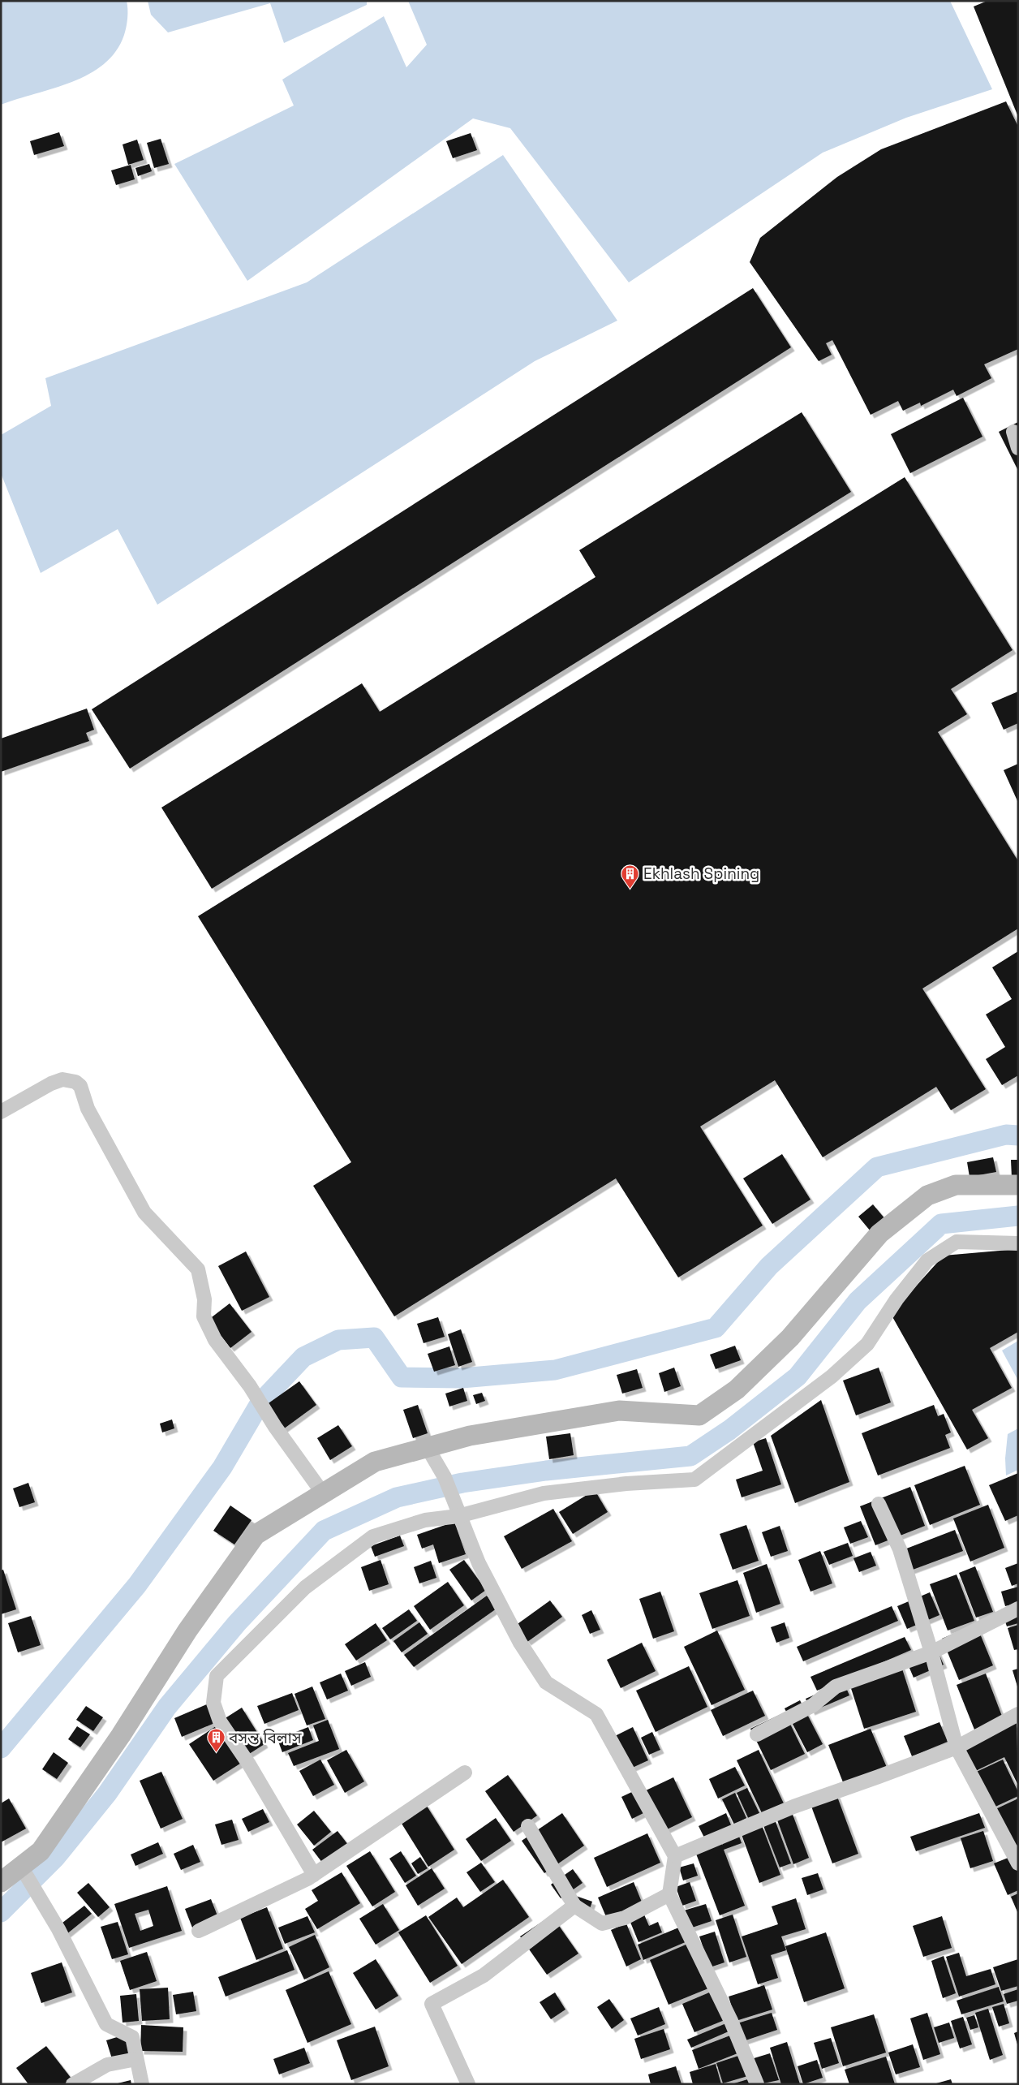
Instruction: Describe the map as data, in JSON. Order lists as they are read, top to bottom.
{
  "places": {
    "building": ["Ekhlash Spining", "বসন্ত বিলাস"]
  }
}
